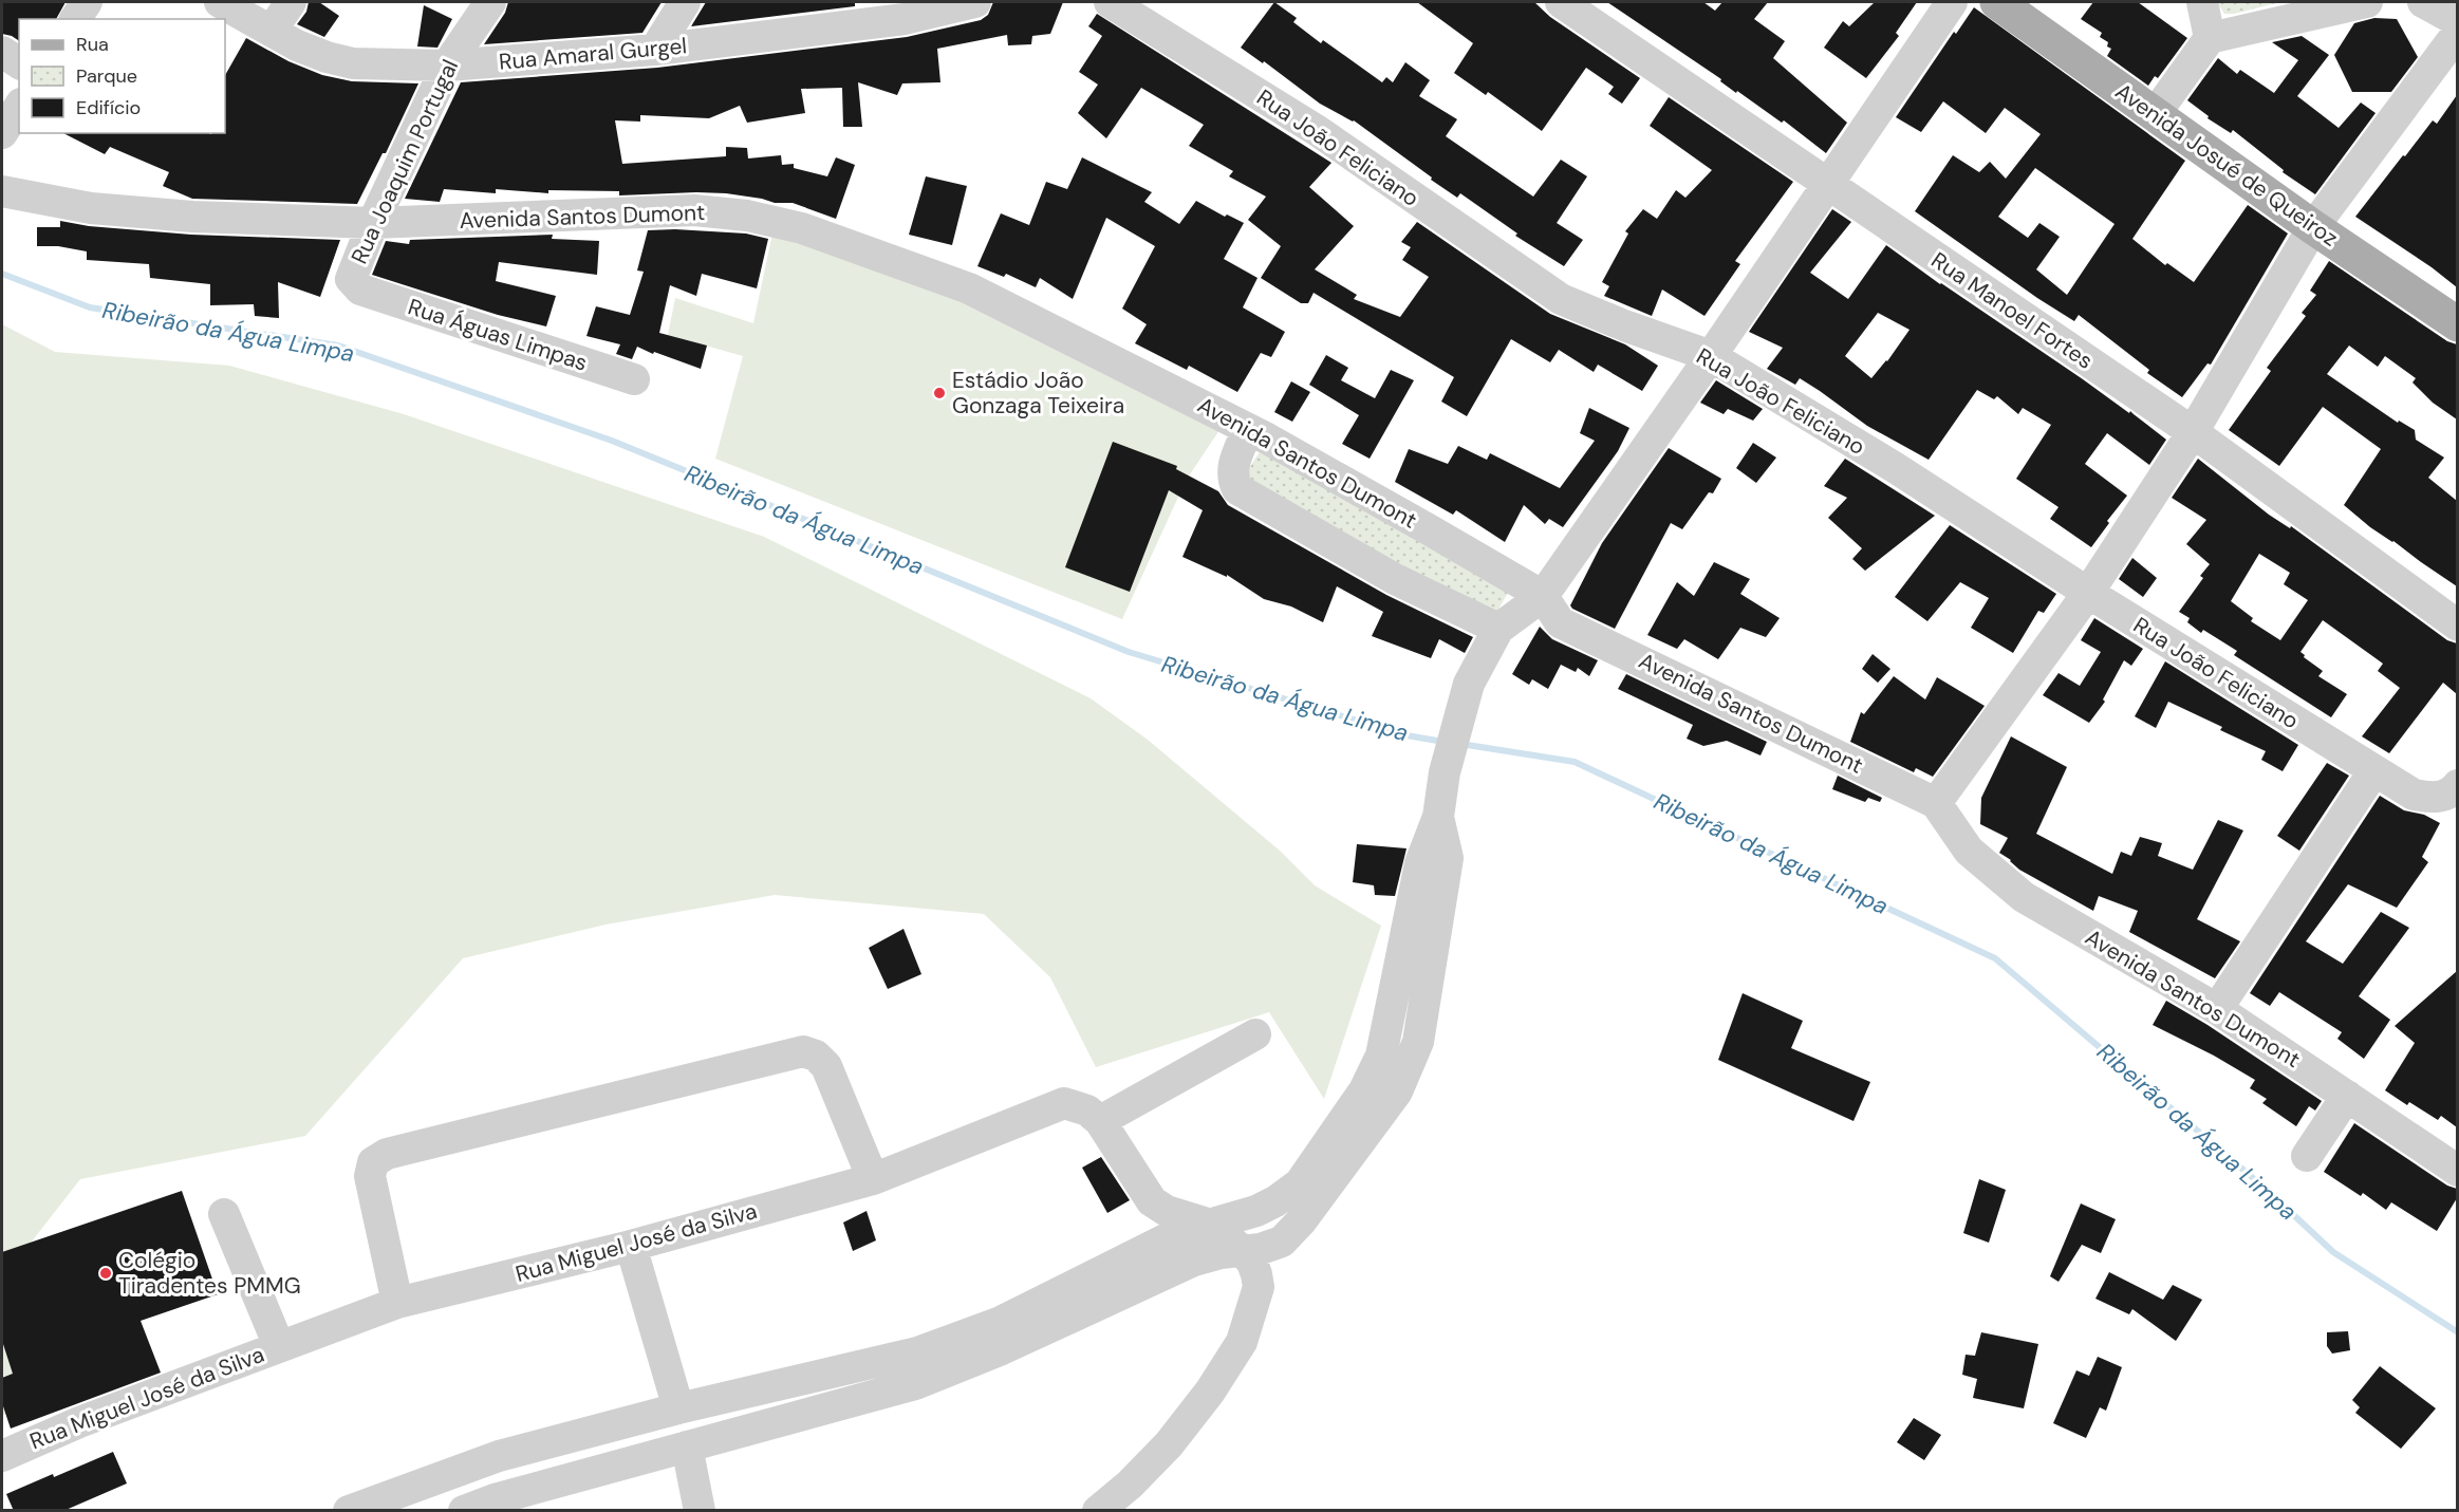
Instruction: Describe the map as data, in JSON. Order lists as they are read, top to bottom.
{
  "streets": {
    "main road": ["Avenida Josué de Queiroz"],
    "street": [
      "Rua Amaral Gurgel",
      "Rua João Feliciano",
      "Rua Joaquim Portugal",
      "Avenida Santos Dumont",
      "Rua Manoel Fortes",
      "Rua Águas Limpas",
      "Rua Miguel José da Silva"
    ]
  },
  "crossings": [
    ["Rua Amaral Gurgel", "Rua Joaquim Portugal"],
    ["Rua Joaquim Portugal", "Avenida Santos Dumont"],
    ["Rua Joaquim Portugal", "Rua Águas Limpas"]
  ],
  "water": ["Ribeirão da Água Limpa"],
  "places": ["Estádio João Gonzaga Teixeira", "Colégio Tiradentes PMMG"],
  "legend": ["Rua", "Parque", "Edifício"]
}
